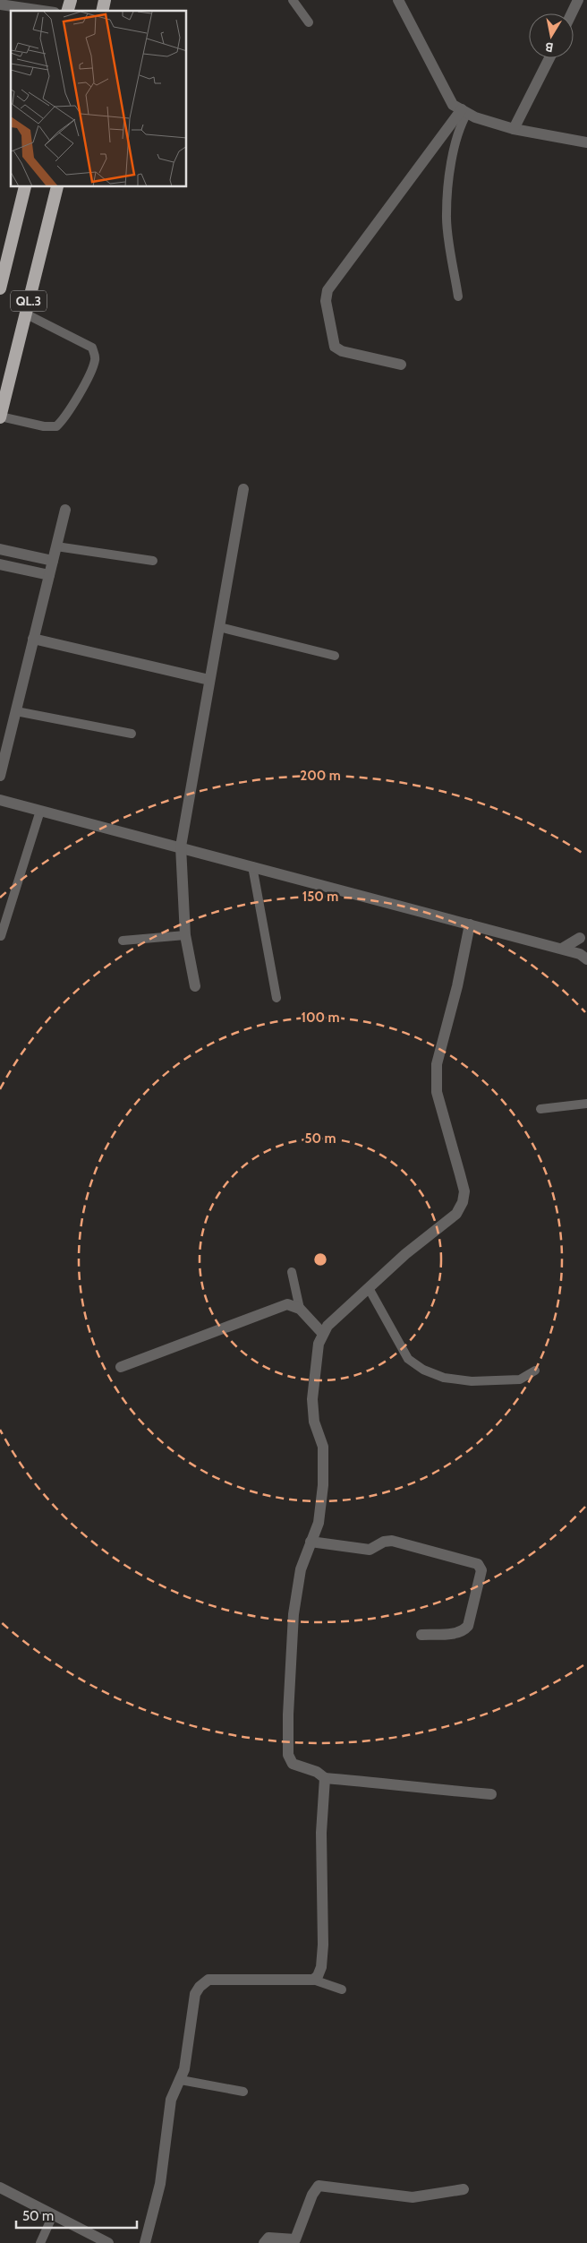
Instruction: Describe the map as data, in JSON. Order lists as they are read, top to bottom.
{
  "streets": {
    "highway": ["QL.3"]
  },
  "scale_bar": "50 m",
  "north": "bottom",
  "rings": [
    "200 m",
    "150 m",
    "100 m",
    "50 m"
  ]
}
